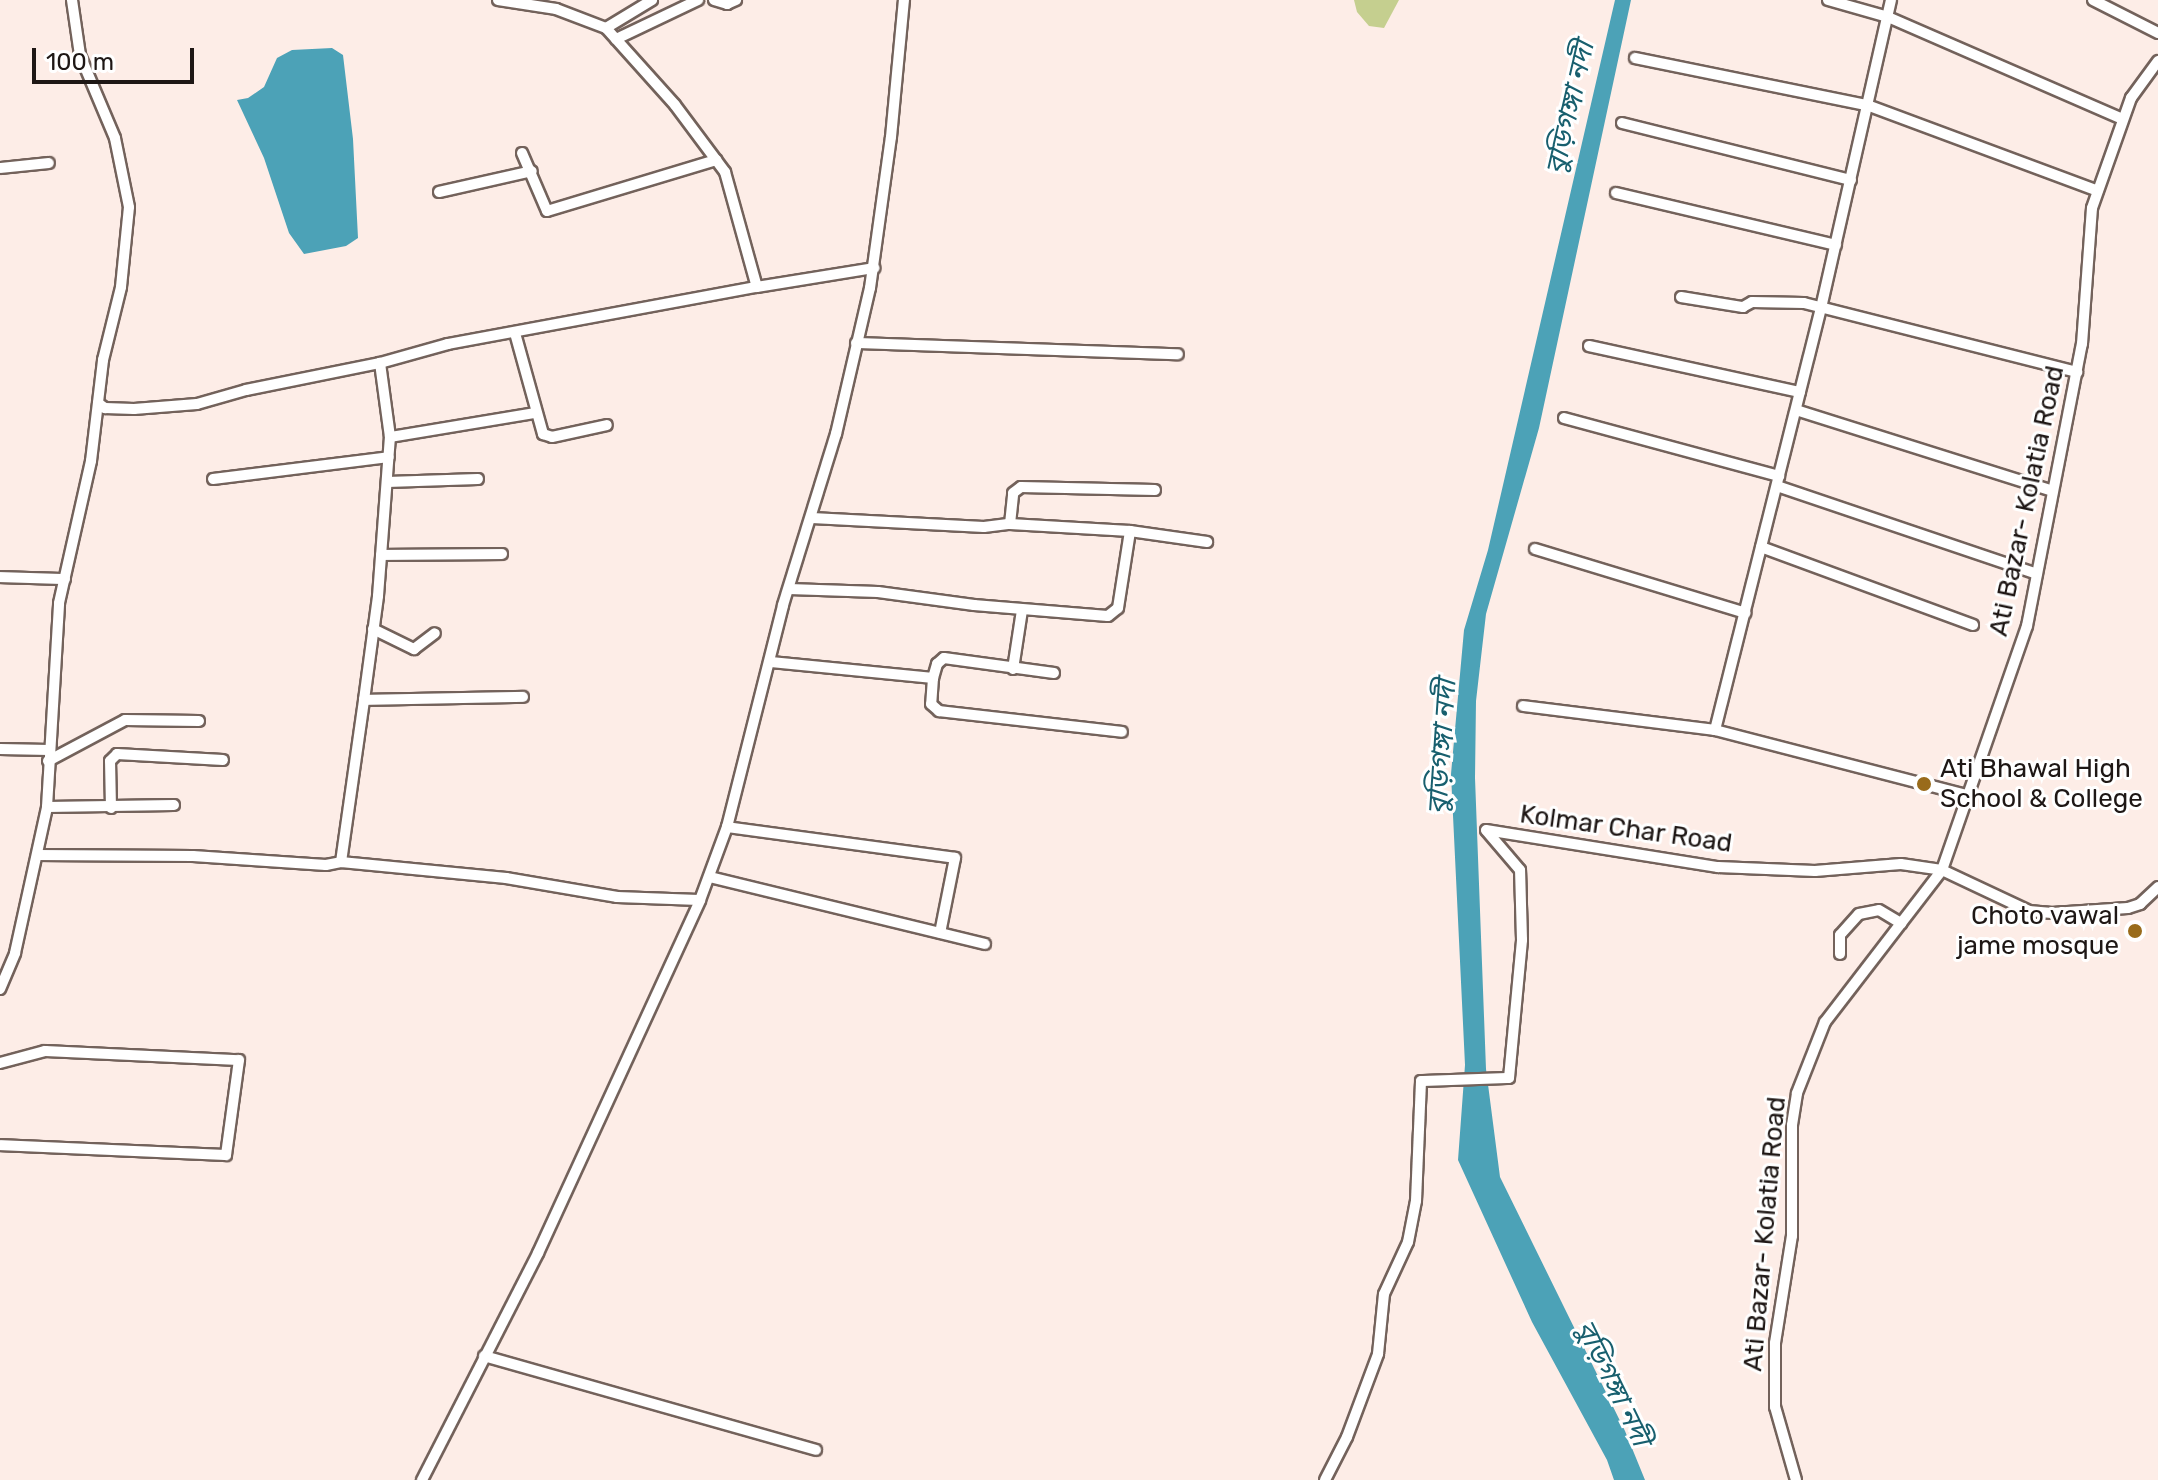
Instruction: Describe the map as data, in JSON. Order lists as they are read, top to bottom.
{
  "streets": {
    "street": ["Ati Bazar- Kolatia Road", "Kolmar Char Road"]
  },
  "crossings": [
    ["Ati Bazar- Kolatia Road", "Kolmar Char Road"]
  ],
  "water": ["বুড়িগঙ্গা নদী"],
  "places": ["Ati Bhawal High School & College", "Choto vawal jame mosque"],
  "scale_bar": "100 m"
}
